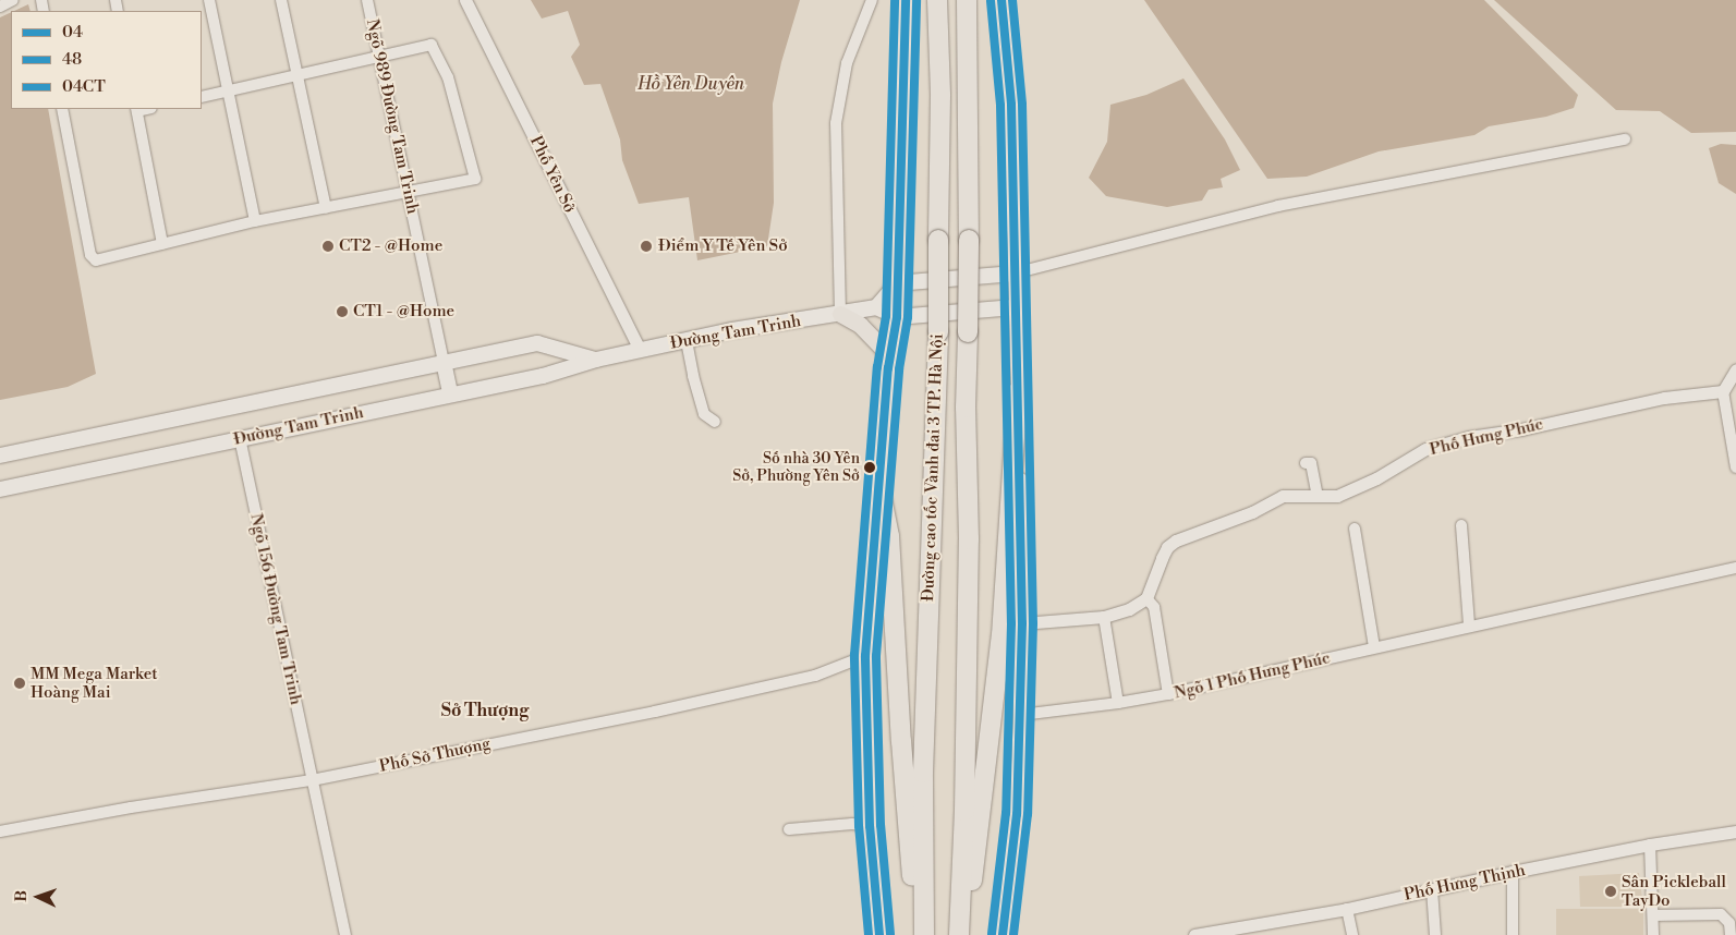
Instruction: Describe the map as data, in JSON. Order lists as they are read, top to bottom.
{
  "streets": {
    "highway": ["Đường cao tốc Vành đai 3 TP. Hà Nội"],
    "main road": ["Đường Tam Trinh"],
    "street": [
      "Ngõ 989 Đường Tam Trinh",
      "Phố Yên Sở",
      "Phố Hưng Phúc",
      "Ngõ 156 Đường Tam Trinh",
      "Ngõ 1 Phố Hưng Phúc",
      "Phố Sở Thượng",
      "Phố Hưng Thịnh"
    ]
  },
  "crossings": [
    ["Ngõ 989 Đường Tam Trinh", "Đường Tam Trinh"],
    ["Phố Yên Sở", "Đường Tam Trinh"],
    ["Đường Tam Trinh", "Ngõ 156 Đường Tam Trinh"],
    ["Ngõ 156 Đường Tam Trinh", "Phố Sở Thượng"]
  ],
  "districts": ["Sở Thượng"],
  "water": ["Hồ Yên Duyên"],
  "places": [
    "CT2 - @Home",
    "Điểm Y Tế Yên Sở",
    "CT1 - @Home",
    "Số nhà 30 Yên Sở, Phường Yên Sở",
    "MM Mega Market Hoàng Mai",
    "Sân Pickleball TayDo"
  ],
  "lines": ["transit line 04", "transit line 48", "transit line 04CT"],
  "legend": ["04", "48", "04CT"],
  "north": "left"
}
